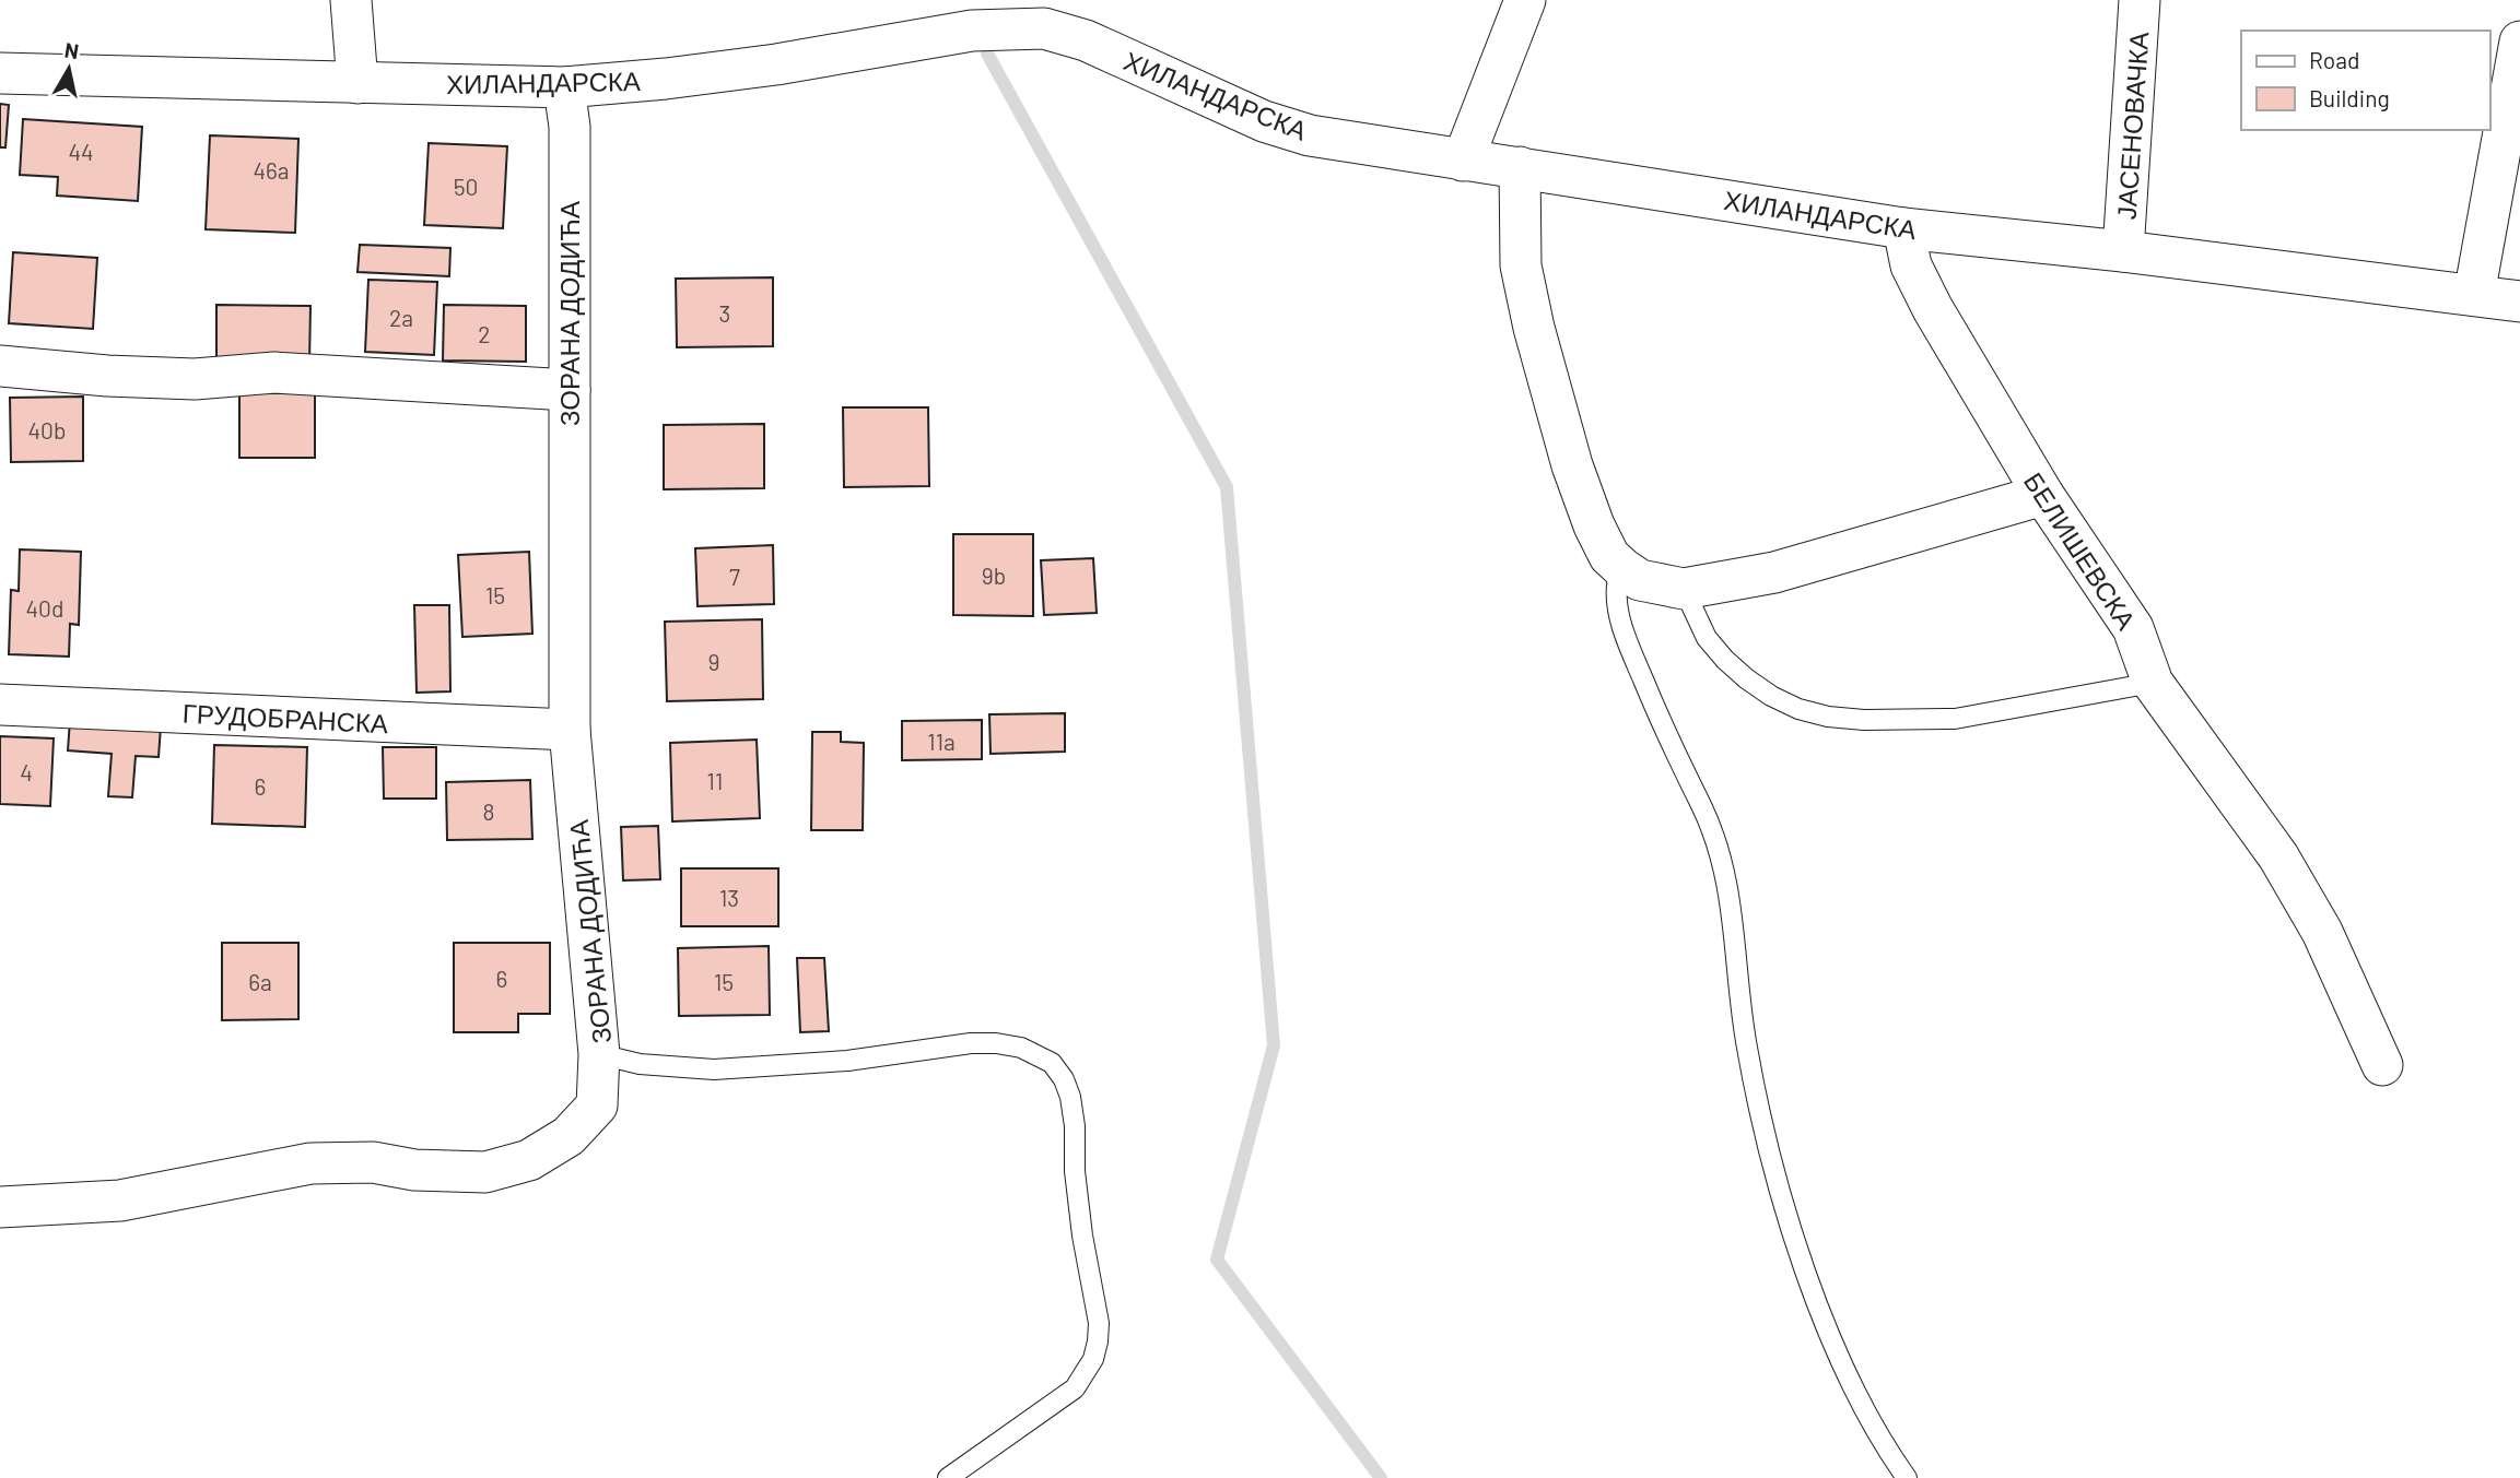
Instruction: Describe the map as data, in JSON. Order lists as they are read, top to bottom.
{
  "streets": {
    "street": [
      "ХИЛАНДАРСКА",
      "ЈАСЕНОВАЧКА",
      "ЗОРАНА ДОДИЋА",
      "БЕЛИШЕВСКА",
      "ГРУДОБРАНСКА"
    ]
  },
  "crossings": [
    ["ХИЛАНДАРСКА", "ЈАСЕНОВАЧКА"],
    ["ХИЛАНДАРСКА", "ЗОРАНА ДОДИЋА"],
    ["ХИЛАНДАРСКА", "БЕЛИШЕВСКА"],
    ["ЗОРАНА ДОДИЋА", "ГРУДОБРАНСКА"]
  ],
  "house_numbers": [
    "44",
    "46a",
    "50",
    "3",
    "2a",
    "2",
    "40b",
    "9b",
    "7",
    "15",
    "40d",
    "9",
    "11a",
    "4",
    "11",
    "6",
    "8",
    "13",
    "6",
    "6a",
    "15"
  ],
  "legend": ["Road", "Building"],
  "north": "top"
}
